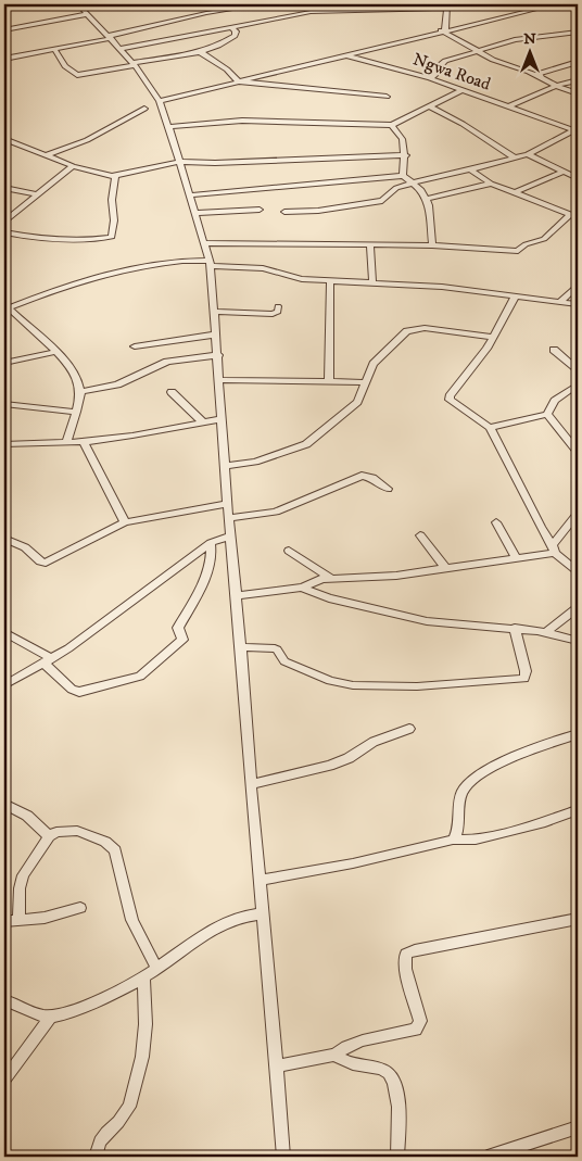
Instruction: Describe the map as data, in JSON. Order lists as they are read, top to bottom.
{
  "streets": {
    "street": ["Ngwa Road"]
  },
  "north": "top"
}
